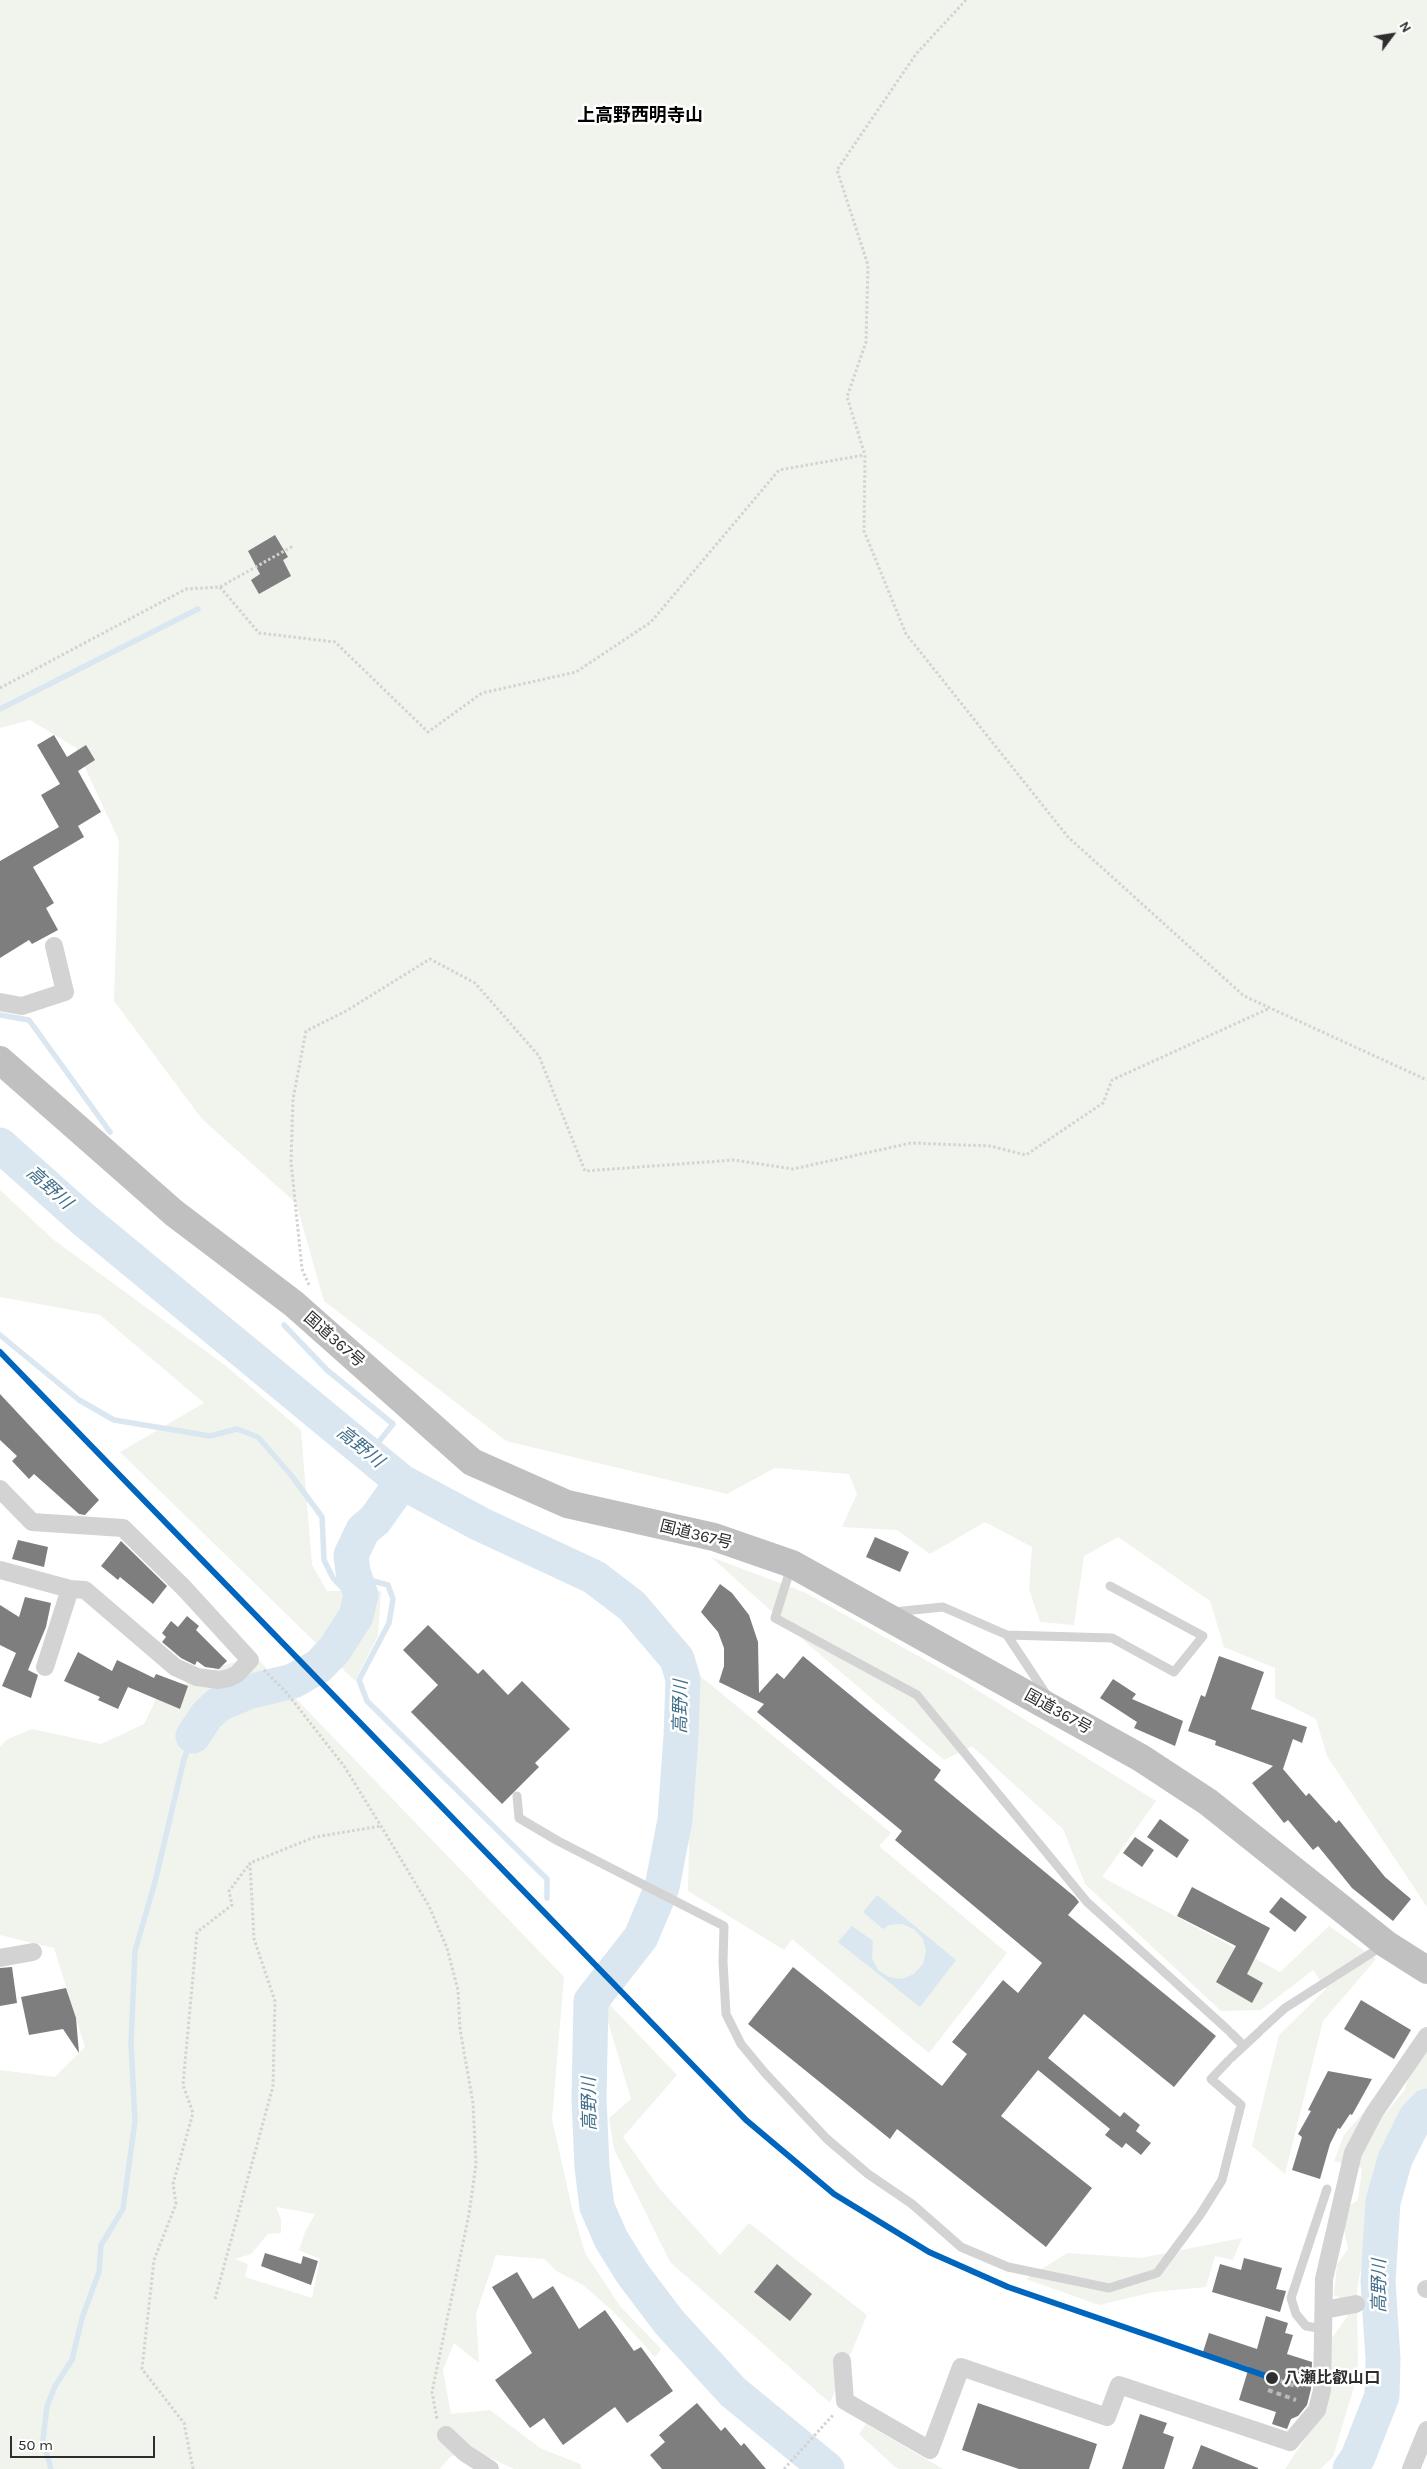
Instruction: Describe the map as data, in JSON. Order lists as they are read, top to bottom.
{
  "streets": {
    "highway": ["国道367号"]
  },
  "districts": ["上高野西明寺山"],
  "water": ["高野川"],
  "places": ["八瀬比叡山口"],
  "scale_bar": "50 m",
  "north": "top right"
}
